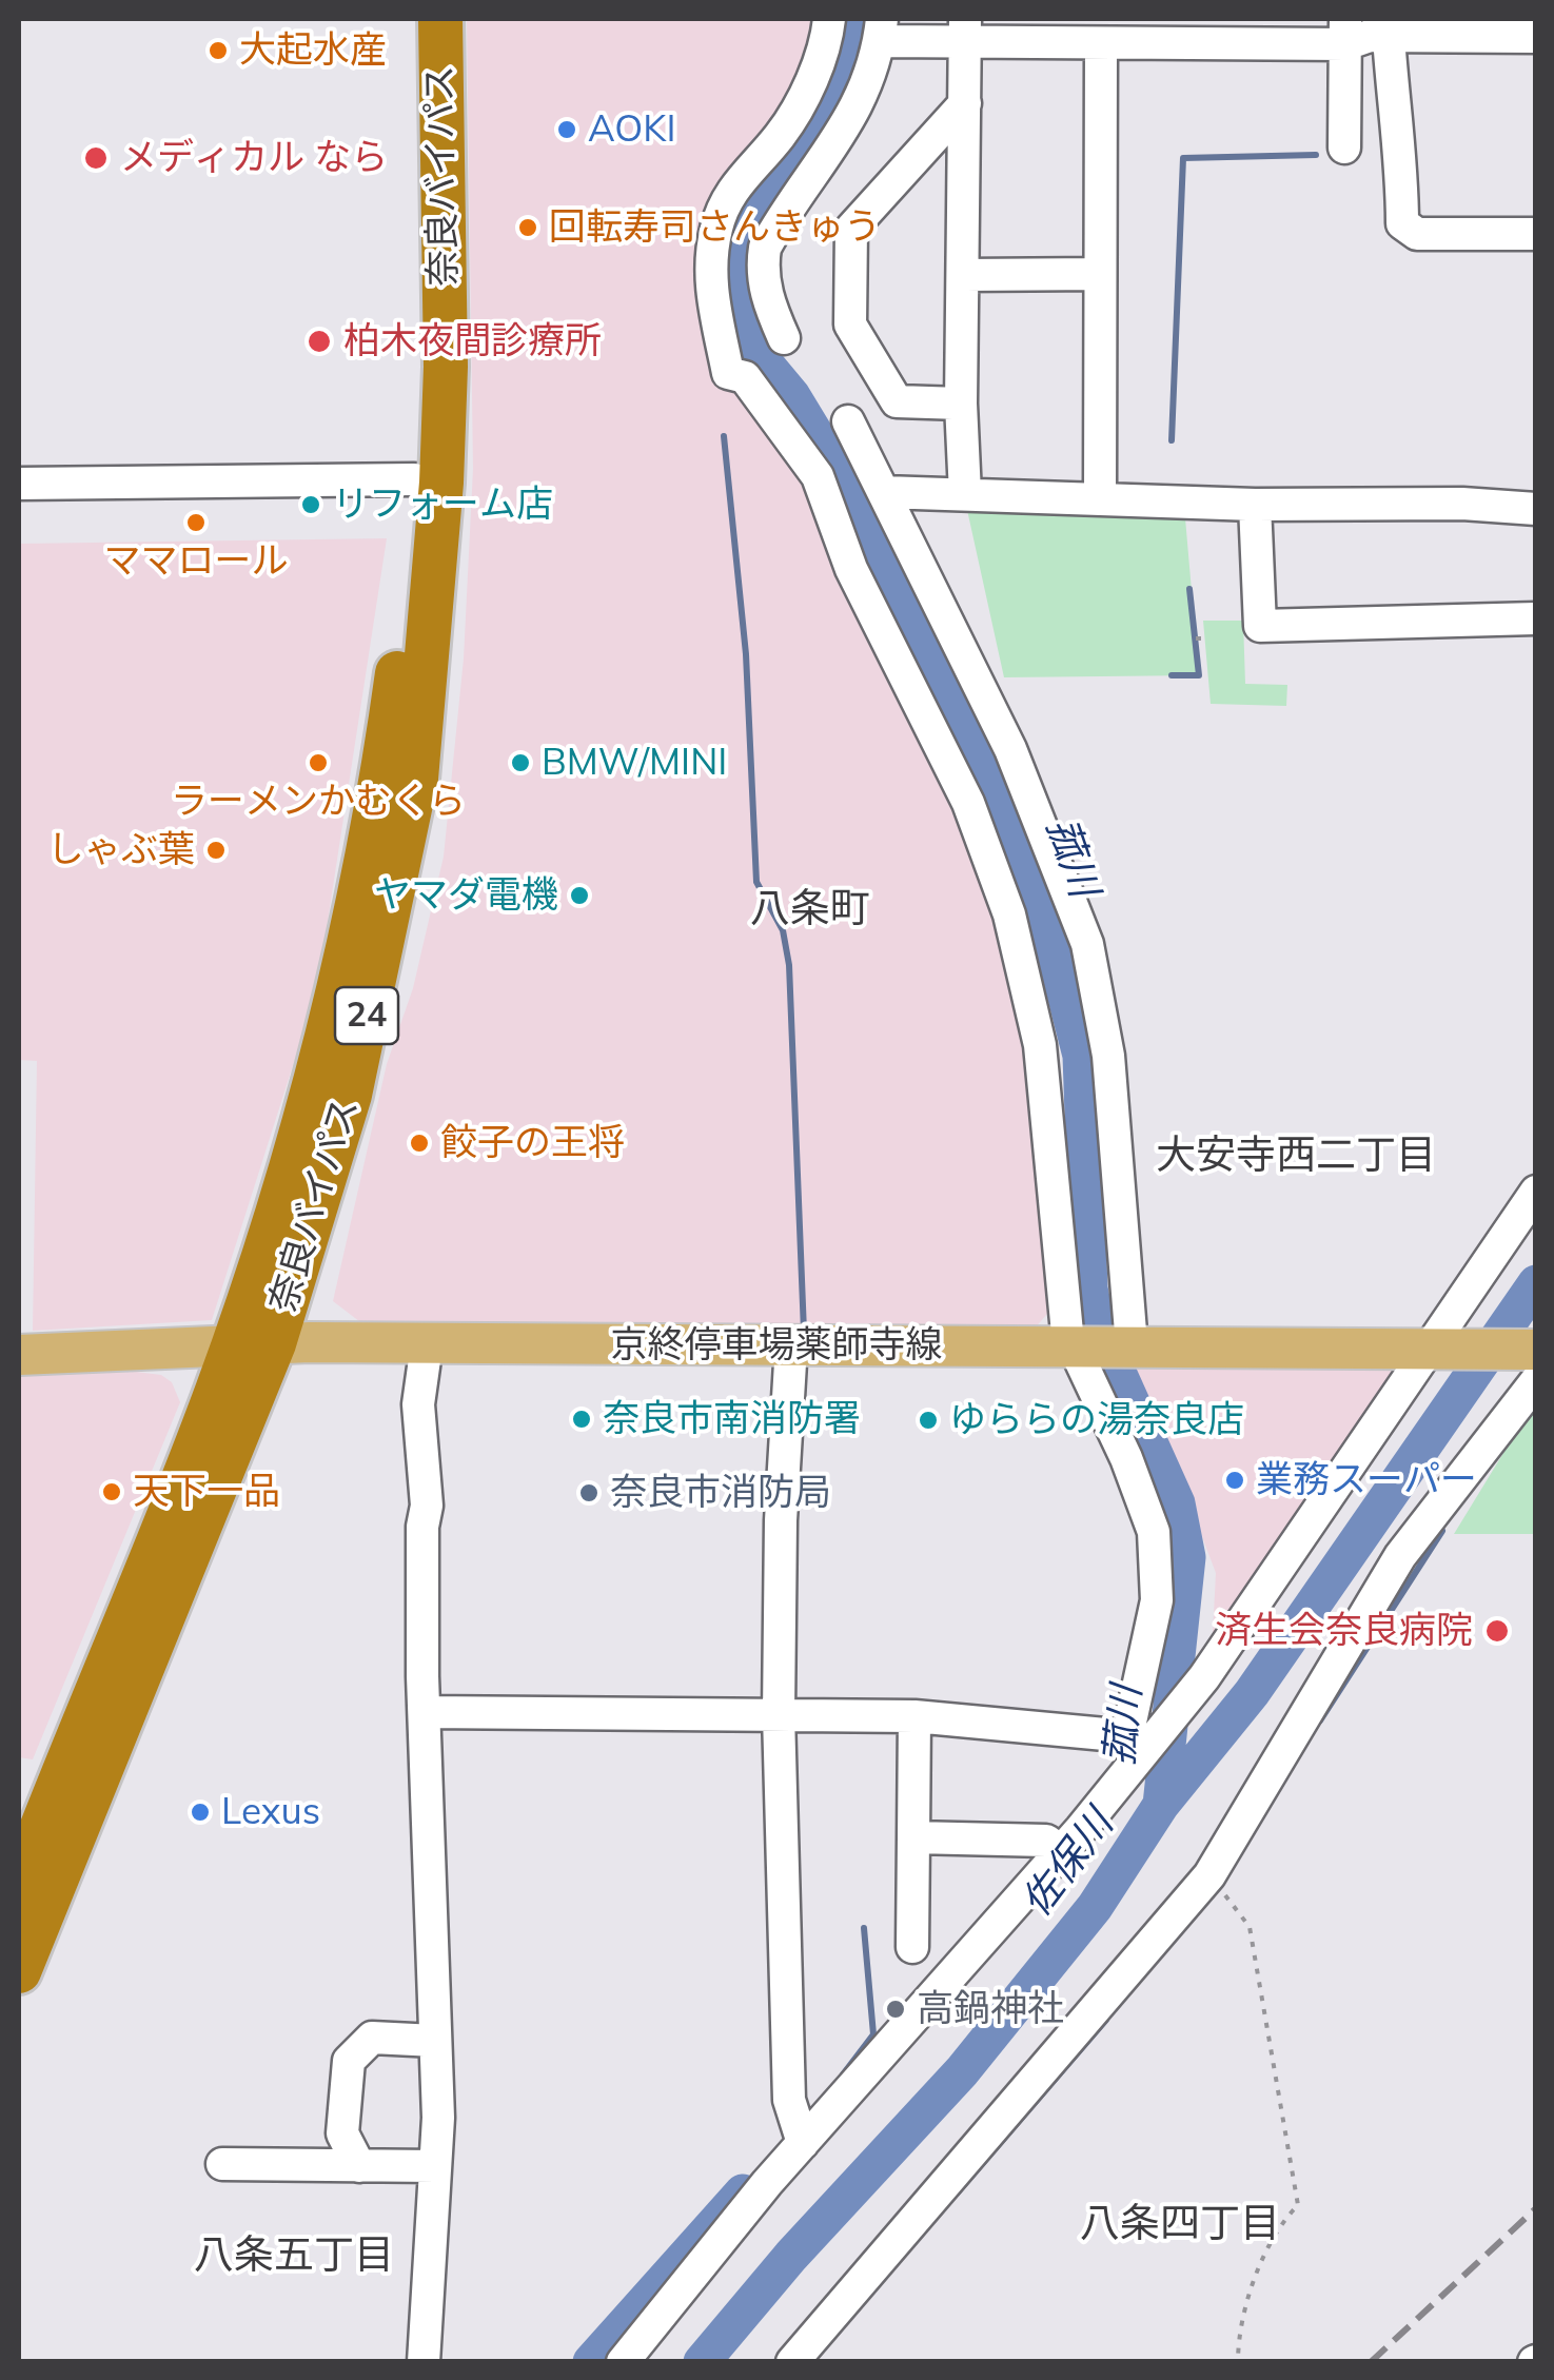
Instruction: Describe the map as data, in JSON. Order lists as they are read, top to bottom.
{
  "streets": {
    "highway": ["奈良バイパス", "24"],
    "main road": ["京終停車場薬師寺線"]
  },
  "crossings": [
    ["奈良バイパス", "京終停車場薬師寺線"]
  ],
  "districts": [
    "八条町",
    "大安寺西二丁目",
    "八条四丁目",
    "八条五丁目"
  ],
  "water": ["菰川", "佐保川"],
  "places": [
    "大起水産",
    "AOKI",
    "メディカル なら",
    "回転寿司さんきゅう",
    "柏木夜間診療所",
    "リフォーム店",
    "ママロール",
    "ラーメンかむくら",
    "BMW/MINI",
    "しゃぶ葉",
    "ヤマダ電機",
    "餃子の王将",
    "奈良市南消防署",
    "ゆららの湯奈良店",
    "業務スーパー",
    "天下一品",
    "奈良市消防局",
    "済生会奈良病院",
    "Lexus",
    "高鍋神社"
  ]
}
